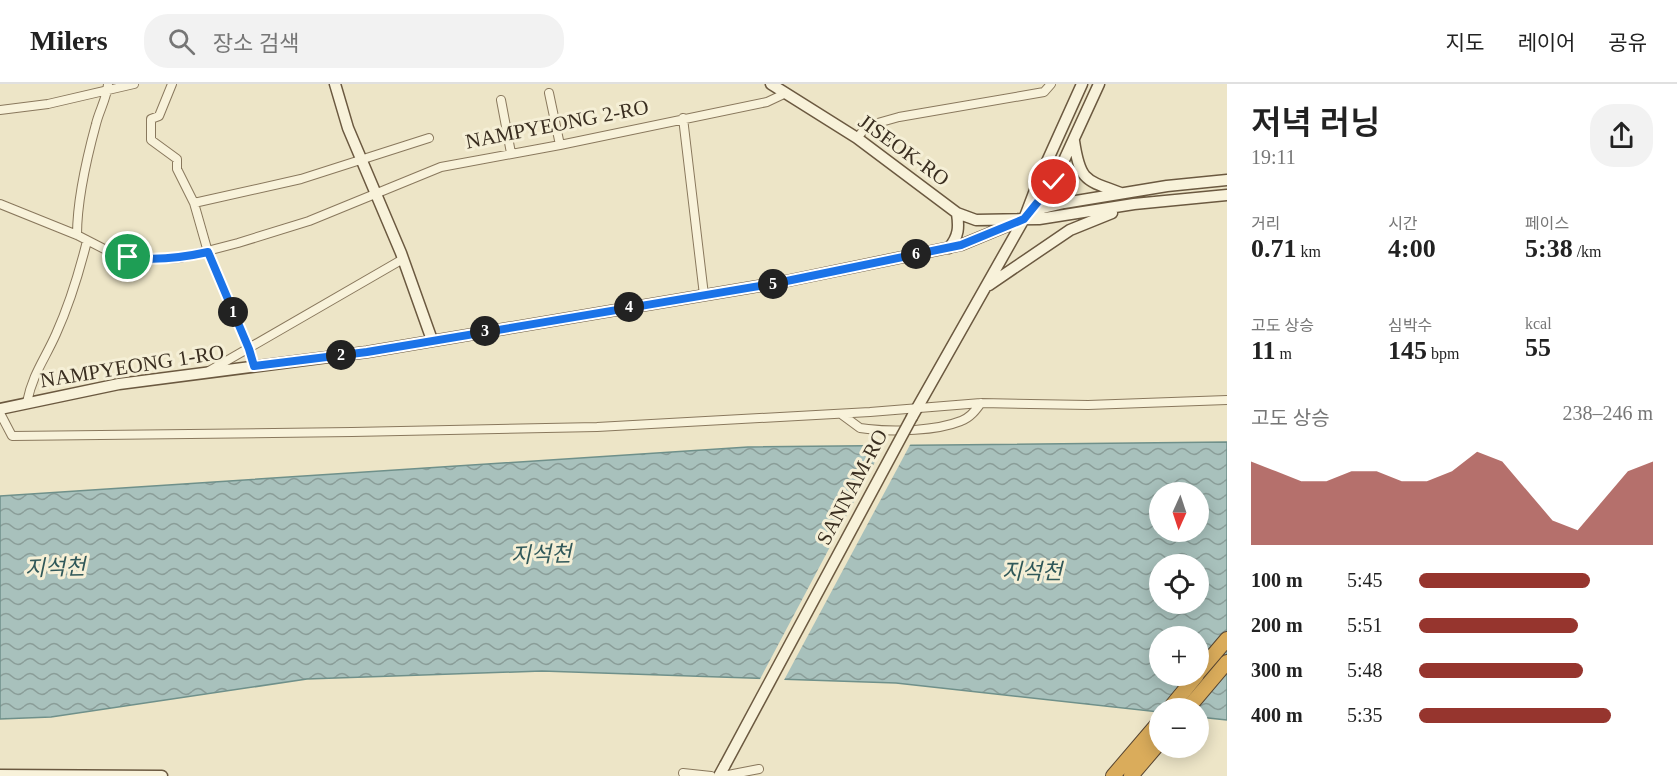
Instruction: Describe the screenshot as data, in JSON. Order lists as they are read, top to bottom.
{
  "streets": {
    "street": [
      "NAMPYEONG 2-RO",
      "JISEOK-RO",
      "NAMPYEONG 1-RO",
      "SANNAM-RO"
    ]
  },
  "crossings": [
    ["NAMPYEONG 2-RO", "JISEOK-RO"],
    ["NAMPYEONG 2-RO", "NAMPYEONG 1-RO"],
    ["JISEOK-RO", "NAMPYEONG 1-RO"],
    ["JISEOK-RO", "SANNAM-RO"],
    ["NAMPYEONG 1-RO", "SANNAM-RO"]
  ],
  "water": ["지석천"],
  "north": "bottom",
  "page": {
    "header": "Milers",
    "search": "장소 검색",
    "nav": ["지도", "레이어", "공유"],
    "heading": ["저녁 러닝", "19:11"],
    "stats": [
      ["거리", "0.71 km"],
      ["시간", "4:00"],
      ["페이스", "5:38 /km"],
      ["고도 상승", "11 m"],
      ["심박수", "145 bpm"],
      ["kcal", "55"]
    ],
    "pins": [
      "6",
      "5",
      "4",
      "1",
      "3",
      "2"
    ],
    "chart": ["고도 상승", "238–246 m"],
    "map_buttons": ["+", "−"],
    "list": [
      {
        "name": "100 m",
        "note": "5:45"
      },
      {
        "name": "200 m",
        "note": "5:51"
      },
      {
        "name": "300 m",
        "note": "5:48"
      },
      {
        "name": "400 m",
        "note": "5:35"
      }
    ]
  }
}
